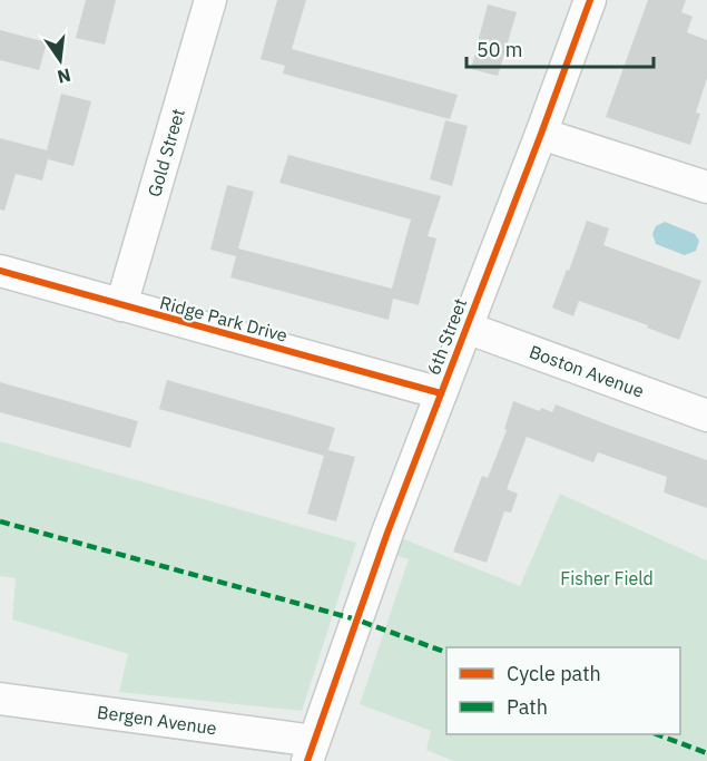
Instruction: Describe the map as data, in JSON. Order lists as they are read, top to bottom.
{
  "streets": {
    "street": [
      "Gold Street",
      "Ridge Park Drive",
      "6th Street",
      "Boston Avenue",
      "Bergen Avenue"
    ]
  },
  "crossings": [
    ["Gold Street", "Ridge Park Drive"],
    ["Ridge Park Drive", "6th Street"],
    ["6th Street", "Boston Avenue"],
    ["6th Street", "Bergen Avenue"]
  ],
  "parks": ["Fisher Field"],
  "legend": ["Cycle path", "Path"],
  "scale_bar": "50 m",
  "north": "bottom"
}
